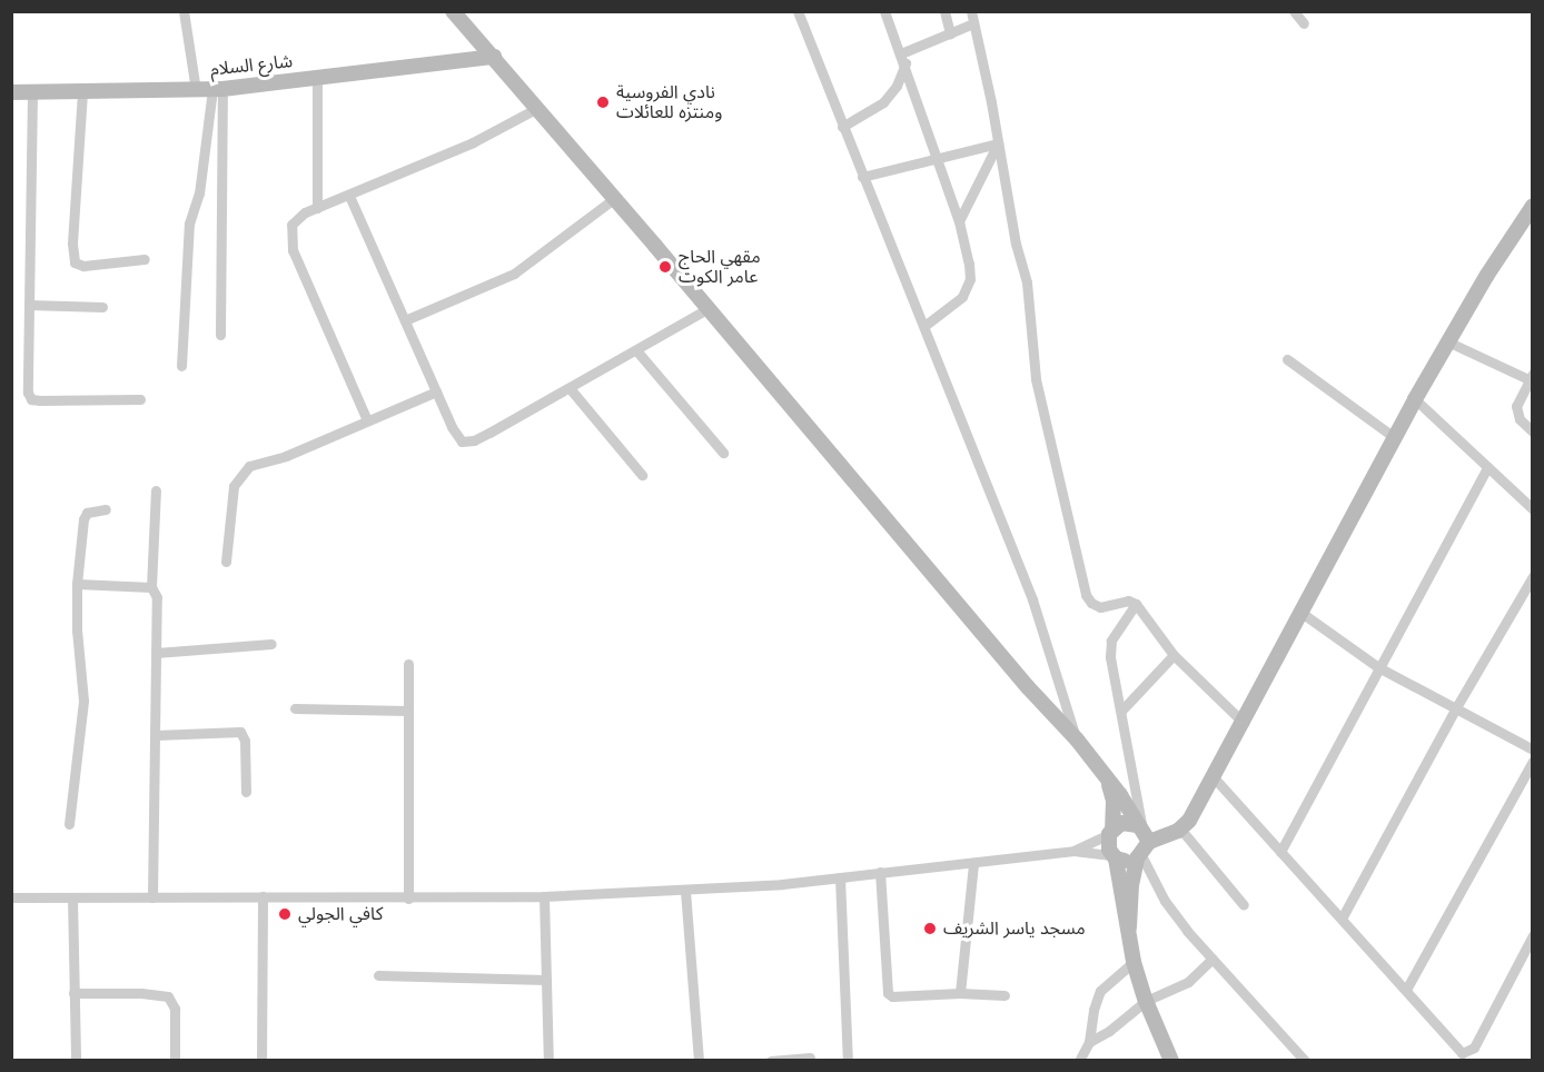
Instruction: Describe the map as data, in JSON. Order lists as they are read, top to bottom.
{
  "streets": {
    "main road": ["شارع السلام"]
  },
  "places": [
    "نادي الفروسية ومنتزه للعائلات",
    "مقهي الحاج عامر الكوت",
    "كافي الجولي",
    "مسجد ياسر الشريف"
  ]
}
